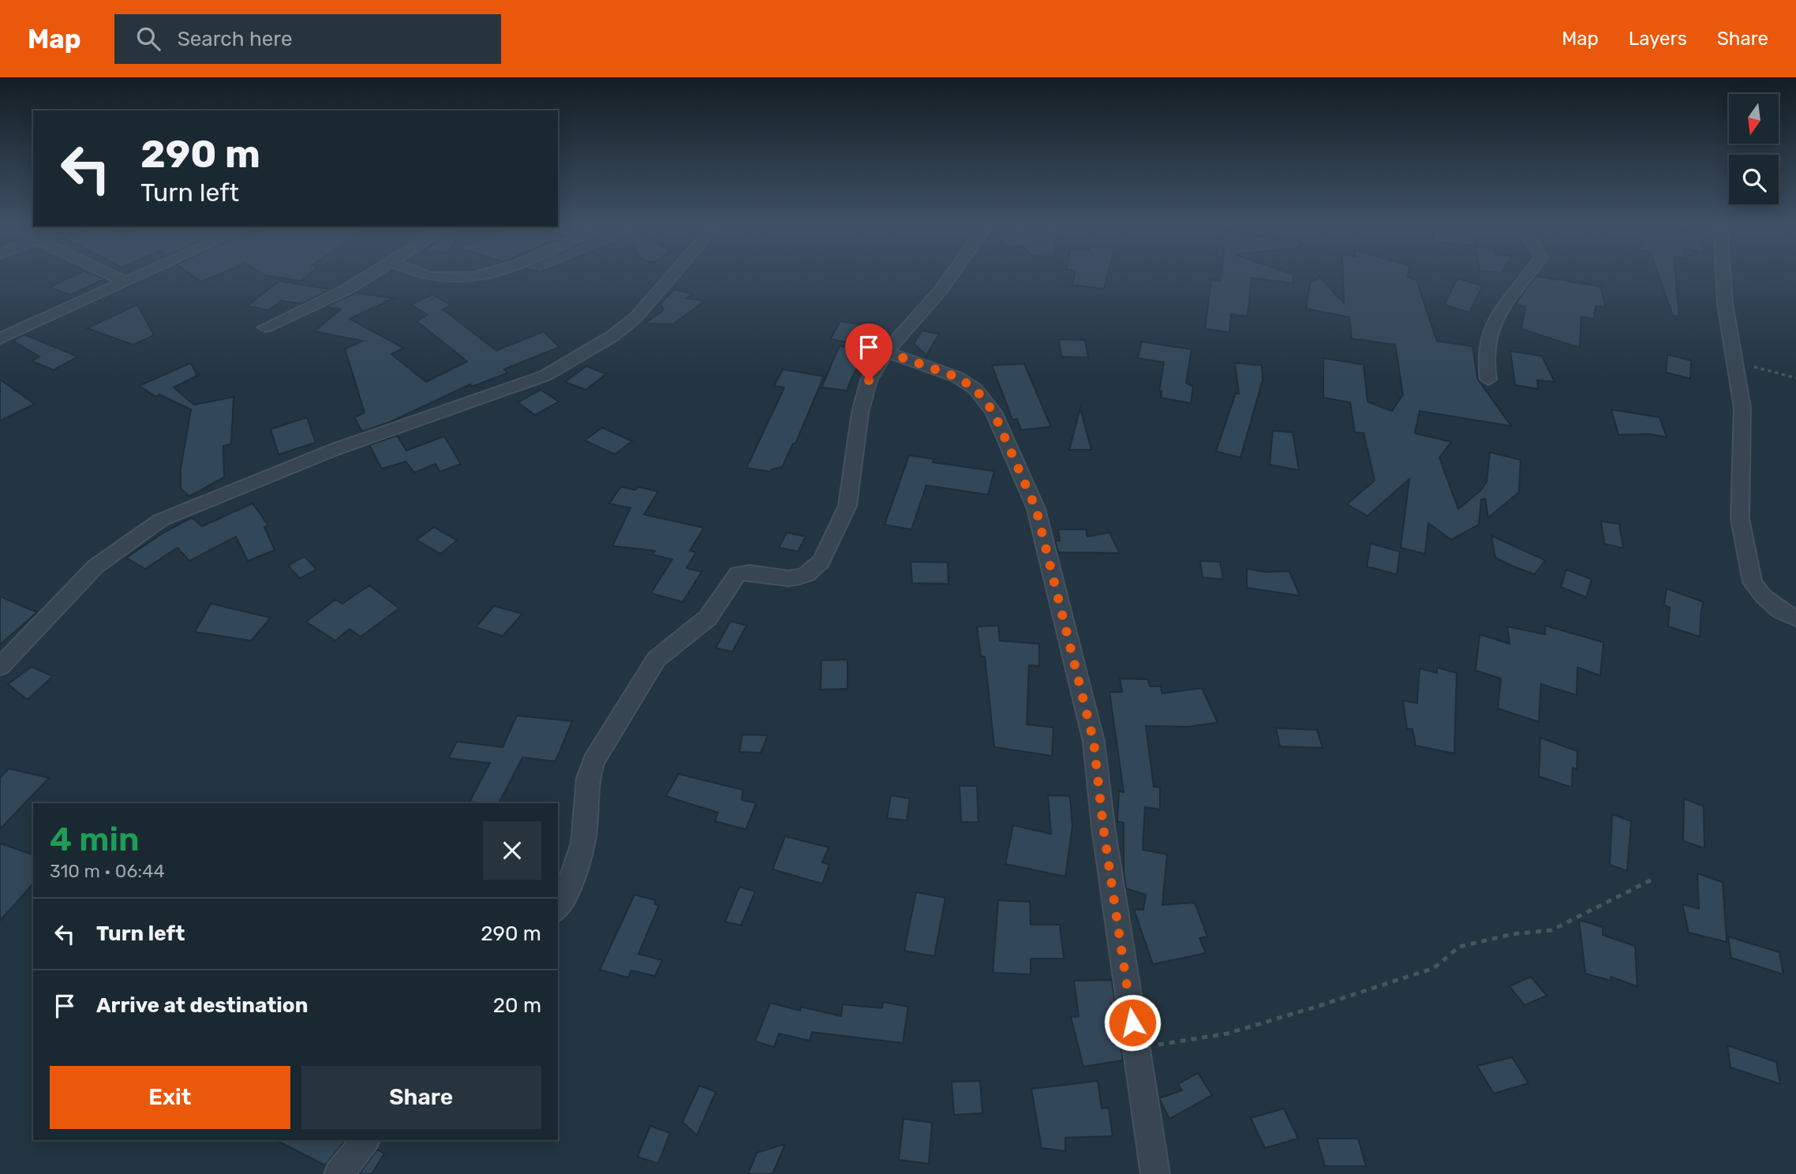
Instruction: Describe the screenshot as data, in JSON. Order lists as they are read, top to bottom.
{
  "north": "bottom",
  "page": {
    "header": "Map",
    "search": "Search here",
    "nav": ["Map", "Layers", "Share"],
    "turn": ["290 m", "Turn left"],
    "heading": ["4 min", "310 m · 06:44"],
    "list": [
      {
        "name": "Turn left",
        "value": "290 m"
      },
      {
        "name": "Arrive at destination",
        "value": "20 m"
      }
    ],
    "buttons": ["Exit", "Share"]
  }
}
